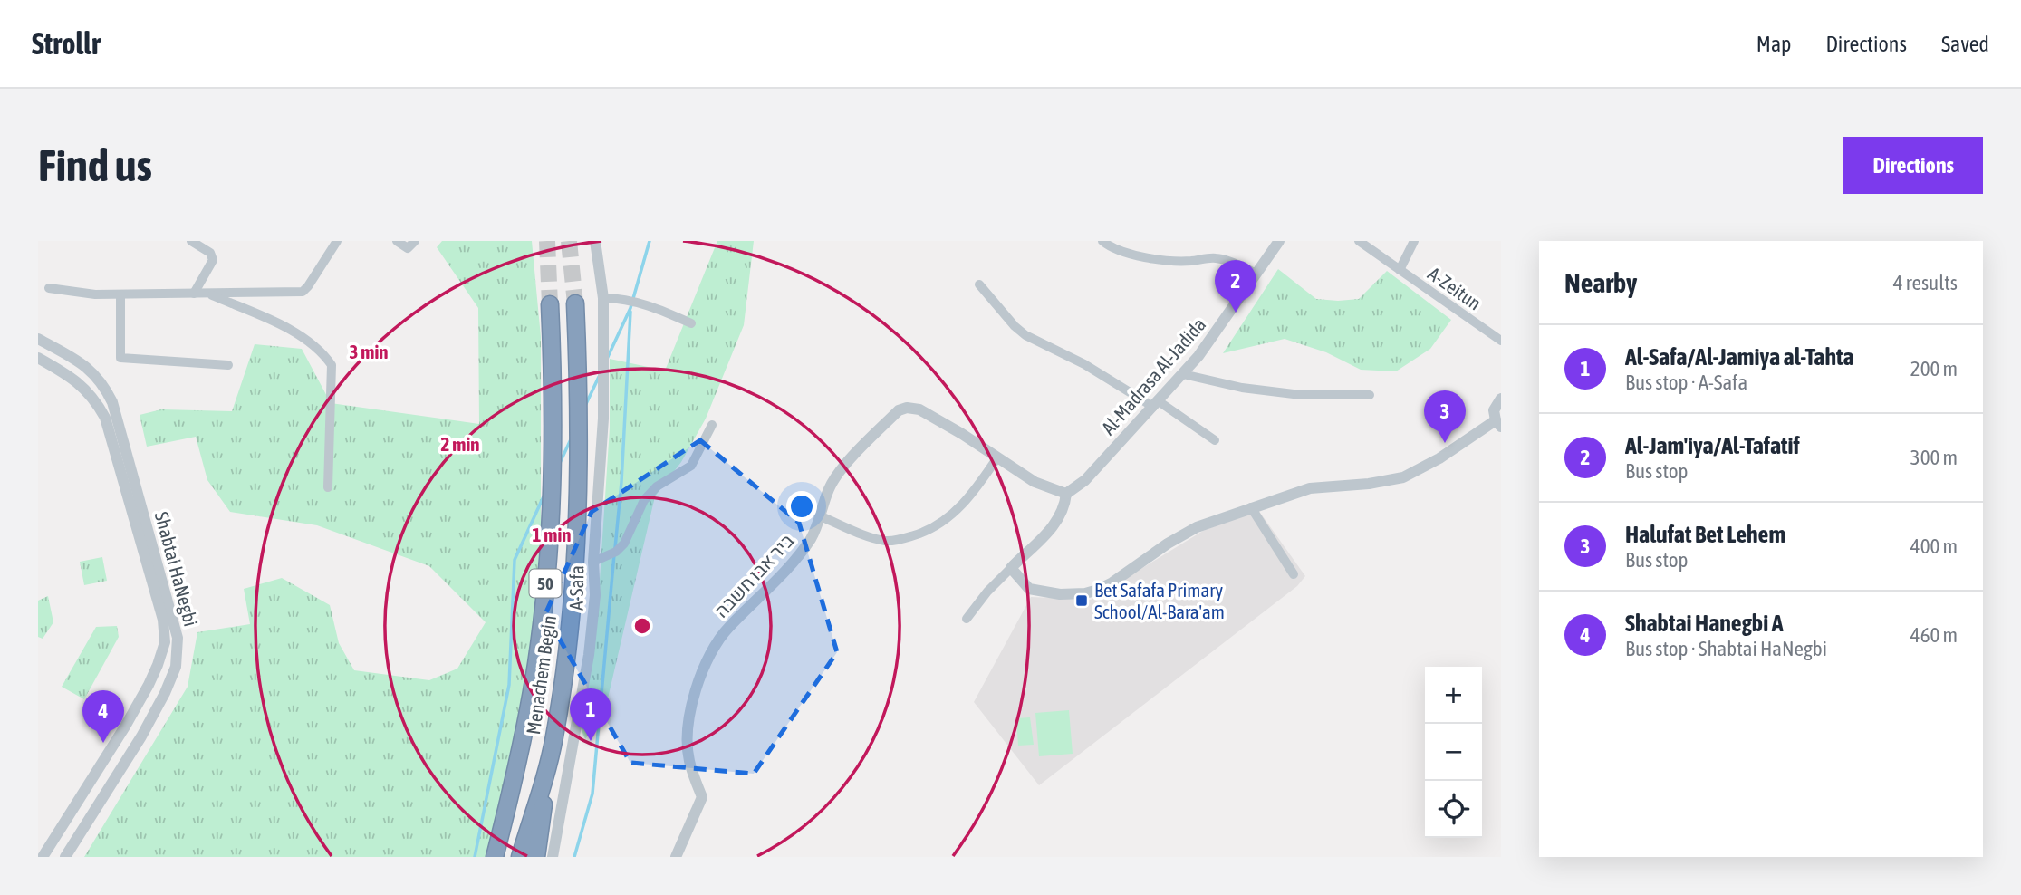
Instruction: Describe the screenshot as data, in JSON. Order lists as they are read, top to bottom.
{
  "streets": {
    "highway": ["50", "Menachem Begin"],
    "street": [
      "A-Zeitun",
      "Al-Madrasa Al-Jadida",
      "Shabtai HaNegbi",
      "ביר אבו חשבה",
      "A-Safa"
    ]
  },
  "crossings": [
    ["Al-Madrasa Al-Jadida", "ביר אבו חשבה"]
  ],
  "places": {
    "transit": ["Bet Safafa Primary School/Al-Bara'am"]
  },
  "page": {
    "header": "Strollr",
    "nav": ["Map", "Directions", "Saved"],
    "buttons": "Directions",
    "title": "Find us",
    "heading": ["Nearby", "4 results"],
    "pins": [
      "2",
      "3",
      "1",
      "4"
    ],
    "list": [
      {
        "mark": "1",
        "name": "Al-Safa/Al-Jamiya al-Tahta",
        "note": "Bus stop · A-Safa",
        "value": "200 m"
      },
      {
        "mark": "2",
        "name": "Al-Jam'iya/Al-Tafatif",
        "note": "Bus stop",
        "value": "300 m"
      },
      {
        "mark": "3",
        "name": "Halufat Bet Lehem",
        "note": "Bus stop",
        "value": "400 m"
      },
      {
        "mark": "4",
        "name": "Shabtai Hanegbi A",
        "note": "Bus stop · Shabtai HaNegbi",
        "value": "460 m"
      }
    ],
    "map_buttons": ["+", "−"]
  },
  "rings": ["3 min", "2 min", "1 min"]
}
